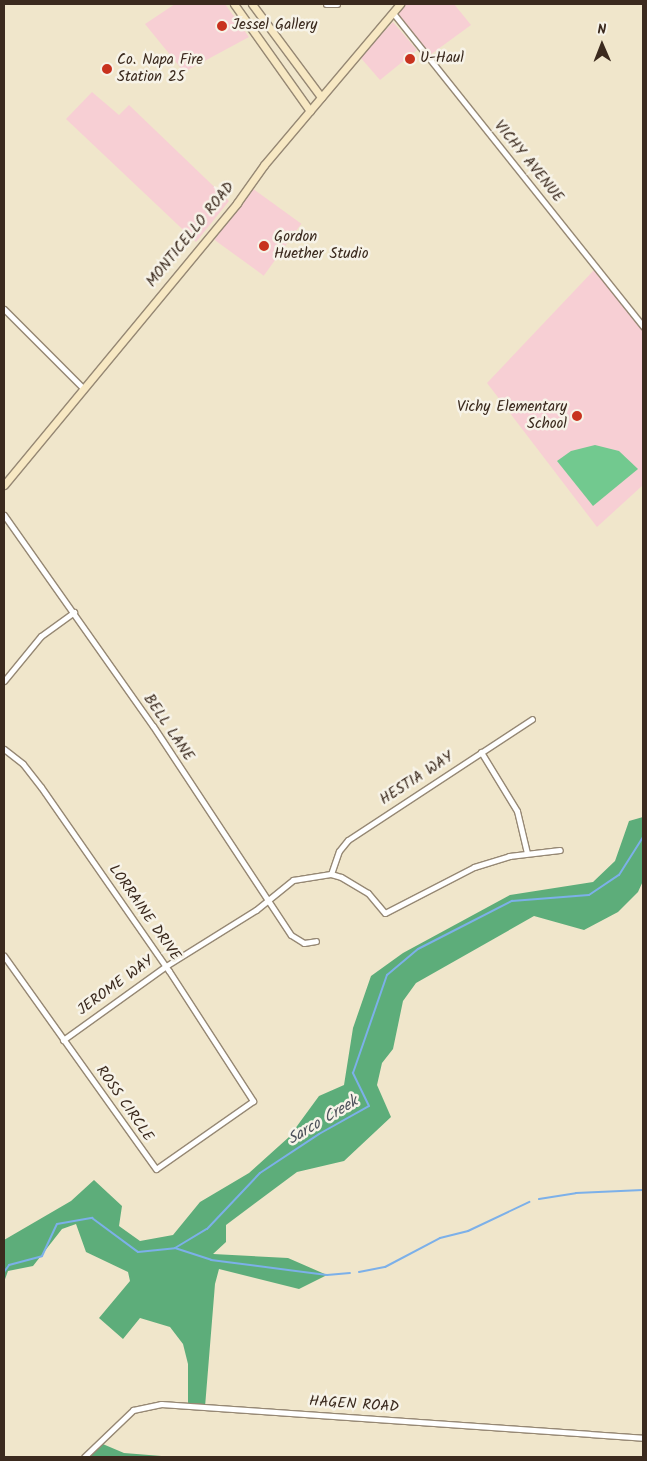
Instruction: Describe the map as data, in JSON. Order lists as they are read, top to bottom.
{
  "streets": {
    "main road": ["MONTICELLO ROAD"],
    "street": [
      "VICHY AVENUE",
      "BELL LANE",
      "HESTIA WAY",
      "LORRAINE DRIVE",
      "JEROME WAY",
      "ROSS CIRCLE",
      "HAGEN ROAD"
    ]
  },
  "crossings": [
    ["VICHY AVENUE", "MONTICELLO ROAD"],
    ["BELL LANE", "JEROME WAY"],
    ["HESTIA WAY", "JEROME WAY"],
    ["LORRAINE DRIVE", "JEROME WAY"],
    ["LORRAINE DRIVE", "ROSS CIRCLE"],
    ["JEROME WAY", "ROSS CIRCLE"]
  ],
  "water": ["Sarco Creek"],
  "places": [
    "Jessel Gallery",
    "U-Haul",
    "Co. Napa Fire Station 25",
    "Gordon Huether Studio",
    "Vichy Elementary School"
  ],
  "north": "top"
}
